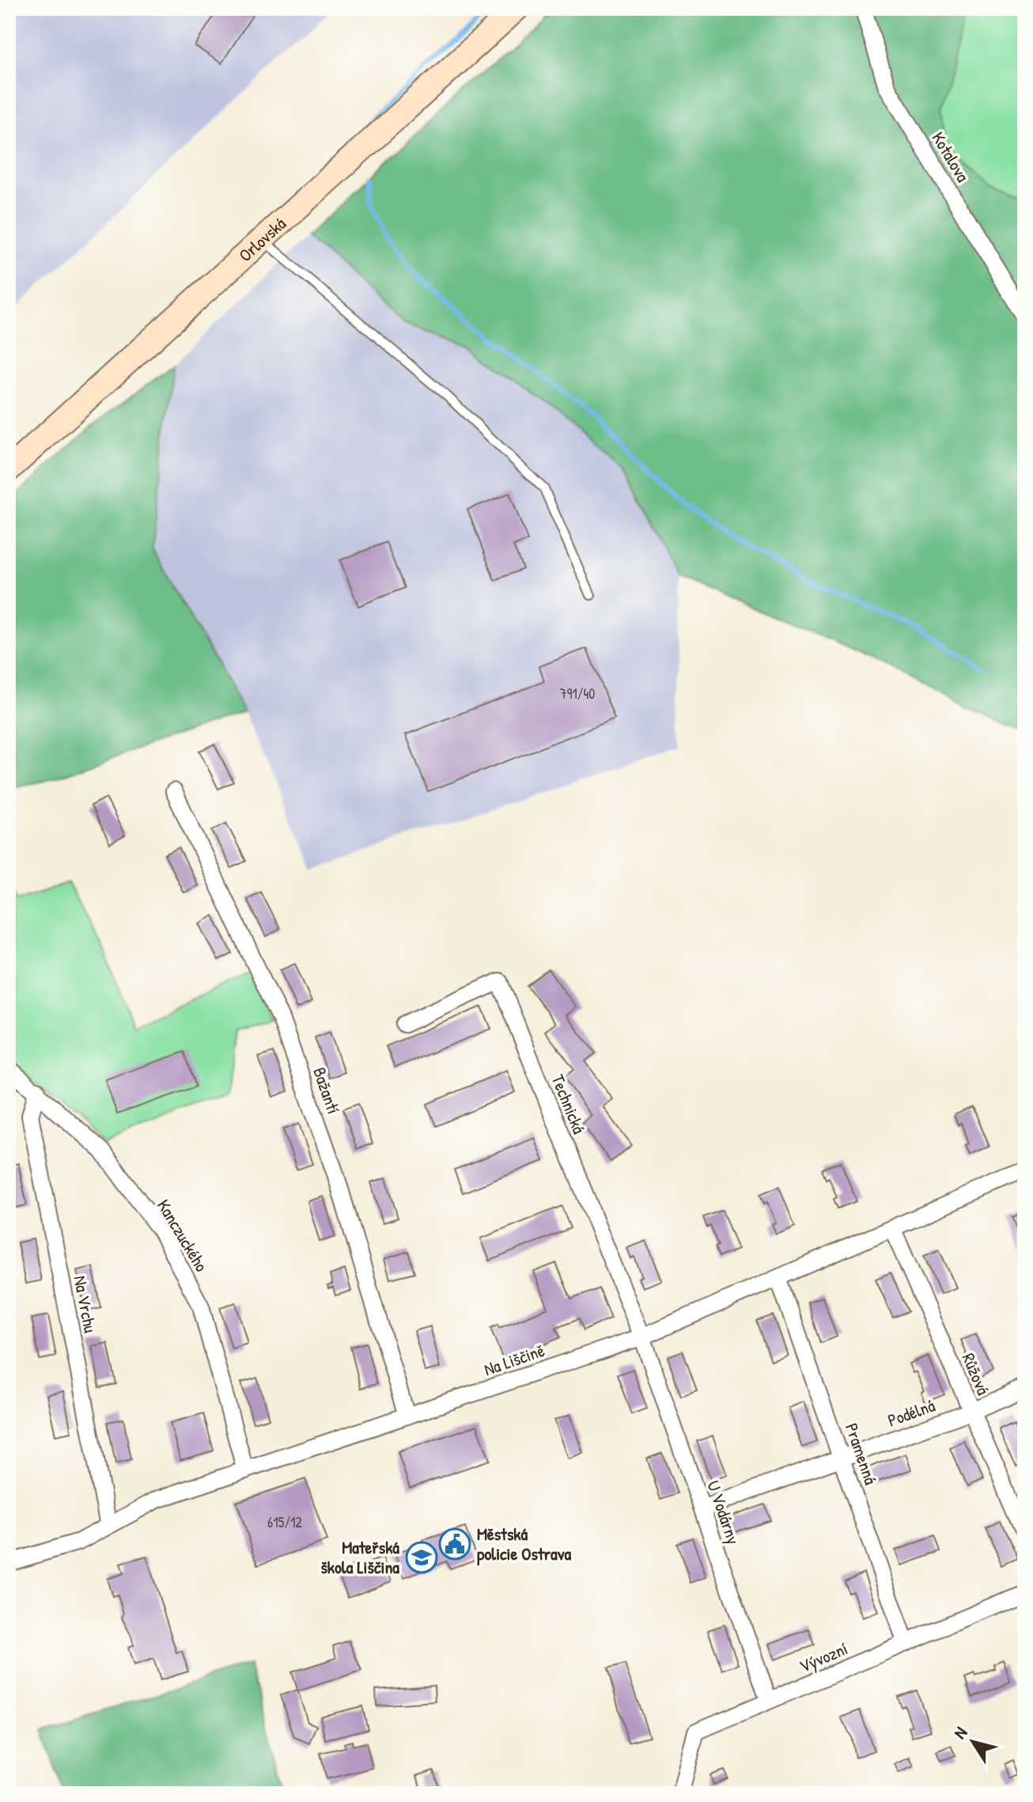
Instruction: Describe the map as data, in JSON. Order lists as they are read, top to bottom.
{
  "streets": {
    "main road": ["Orlovská"],
    "street": [
      "Kotalova",
      "Bažantí",
      "Technická",
      "Kanczuckého",
      "Na Vrchu",
      "Na Liščině",
      "Růžová",
      "Podélná",
      "Pramenná",
      "U Vodárny",
      "Vývozní"
    ]
  },
  "crossings": [
    ["Bažantí", "Na Liščině"],
    ["Technická", "Na Liščině"],
    ["Technická", "U Vodárny"],
    ["Kanczuckého", "Na Vrchu"],
    ["Kanczuckého", "Na Liščině"],
    ["Na Vrchu", "Na Liščině"],
    ["Na Liščině", "Růžová"],
    ["Na Liščině", "Pramenná"],
    ["Na Liščině", "U Vodárny"],
    ["Růžová", "Podélná"],
    ["Podélná", "Pramenná"],
    ["Podélná", "U Vodárny"],
    ["Pramenná", "Vývozní"],
    ["U Vodárny", "Vývozní"]
  ],
  "places": {
    "public building": ["Městská policie Ostrava"],
    "school or university": ["Mateřská škola Liščina"]
  },
  "house_numbers": ["791/40", "615/12"],
  "north": "top left"
}
